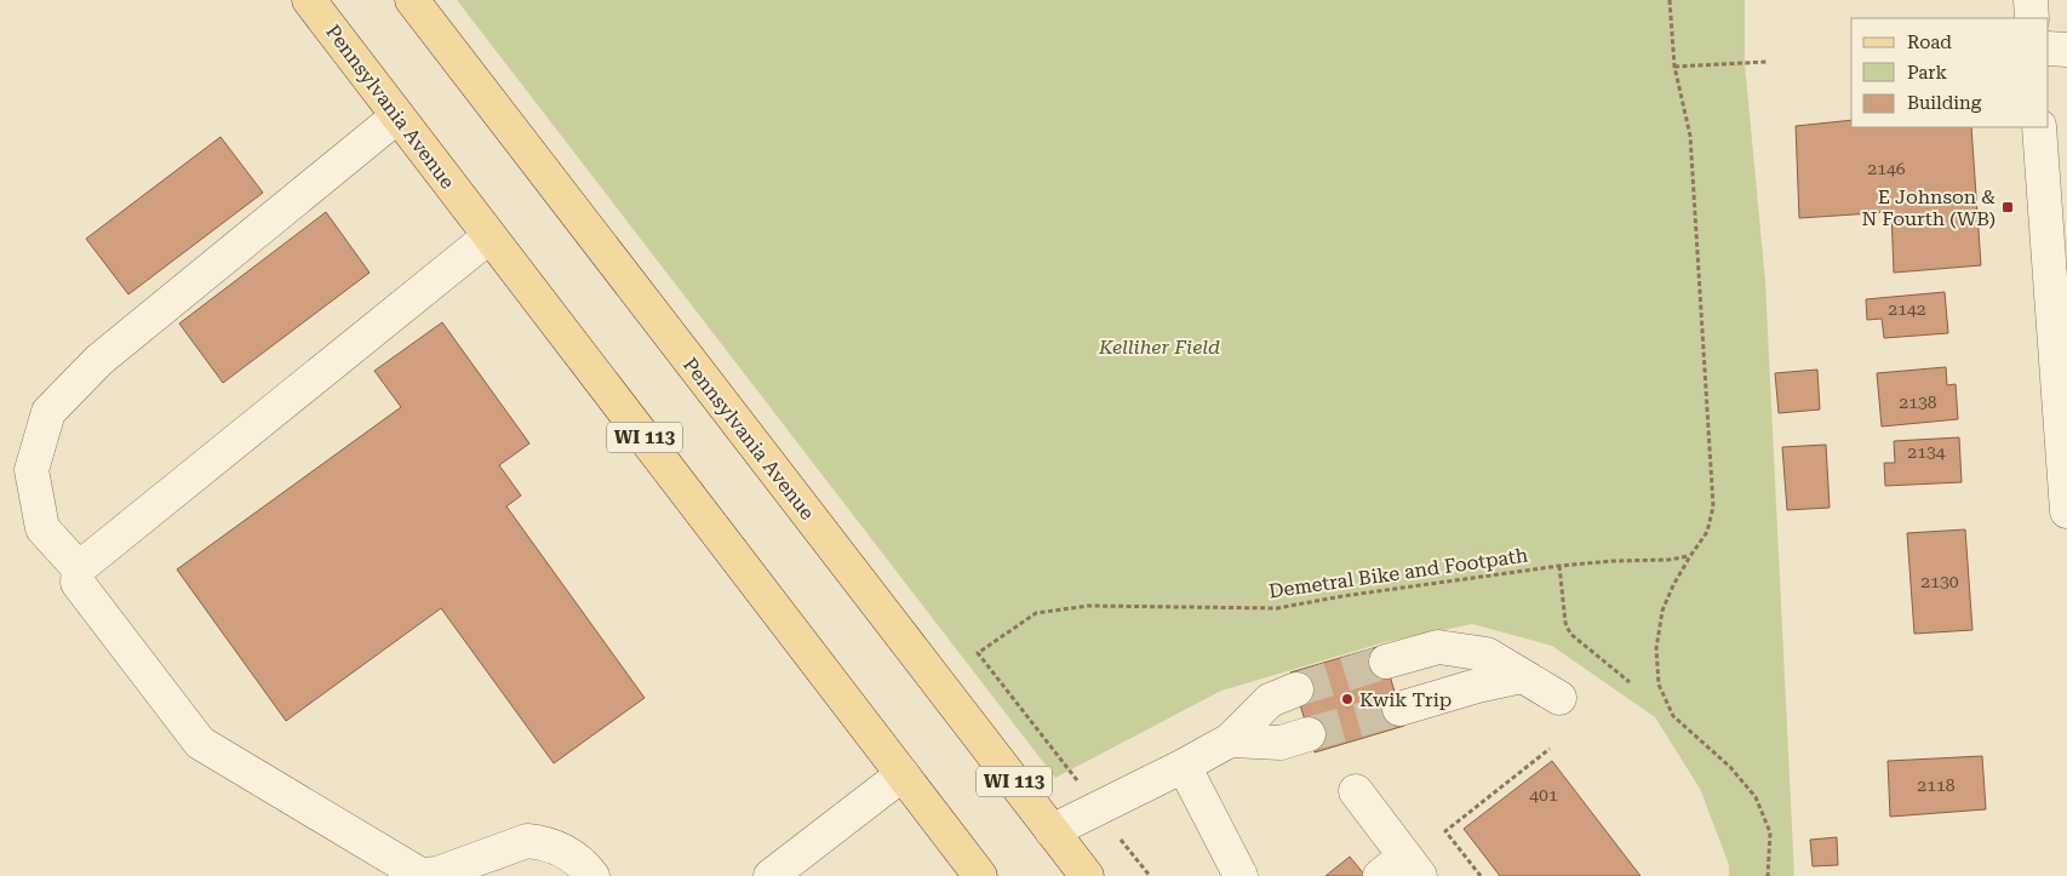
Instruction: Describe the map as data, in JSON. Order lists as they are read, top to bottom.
{
  "streets": {
    "main road": ["Pennsylvania Avenue", "WI 113"],
    "path": ["Demetral Bike and Footpath"]
  },
  "parks": ["Kelliher Field"],
  "places": {
    "transit": ["E Johnson & N Fourth (WB)"],
    "other": ["Kwik Trip"]
  },
  "house_numbers": [
    "2146",
    "2142",
    "2138",
    "2134",
    "2130",
    "2118",
    "401"
  ],
  "legend": ["Road", "Park", "Building"]
}
